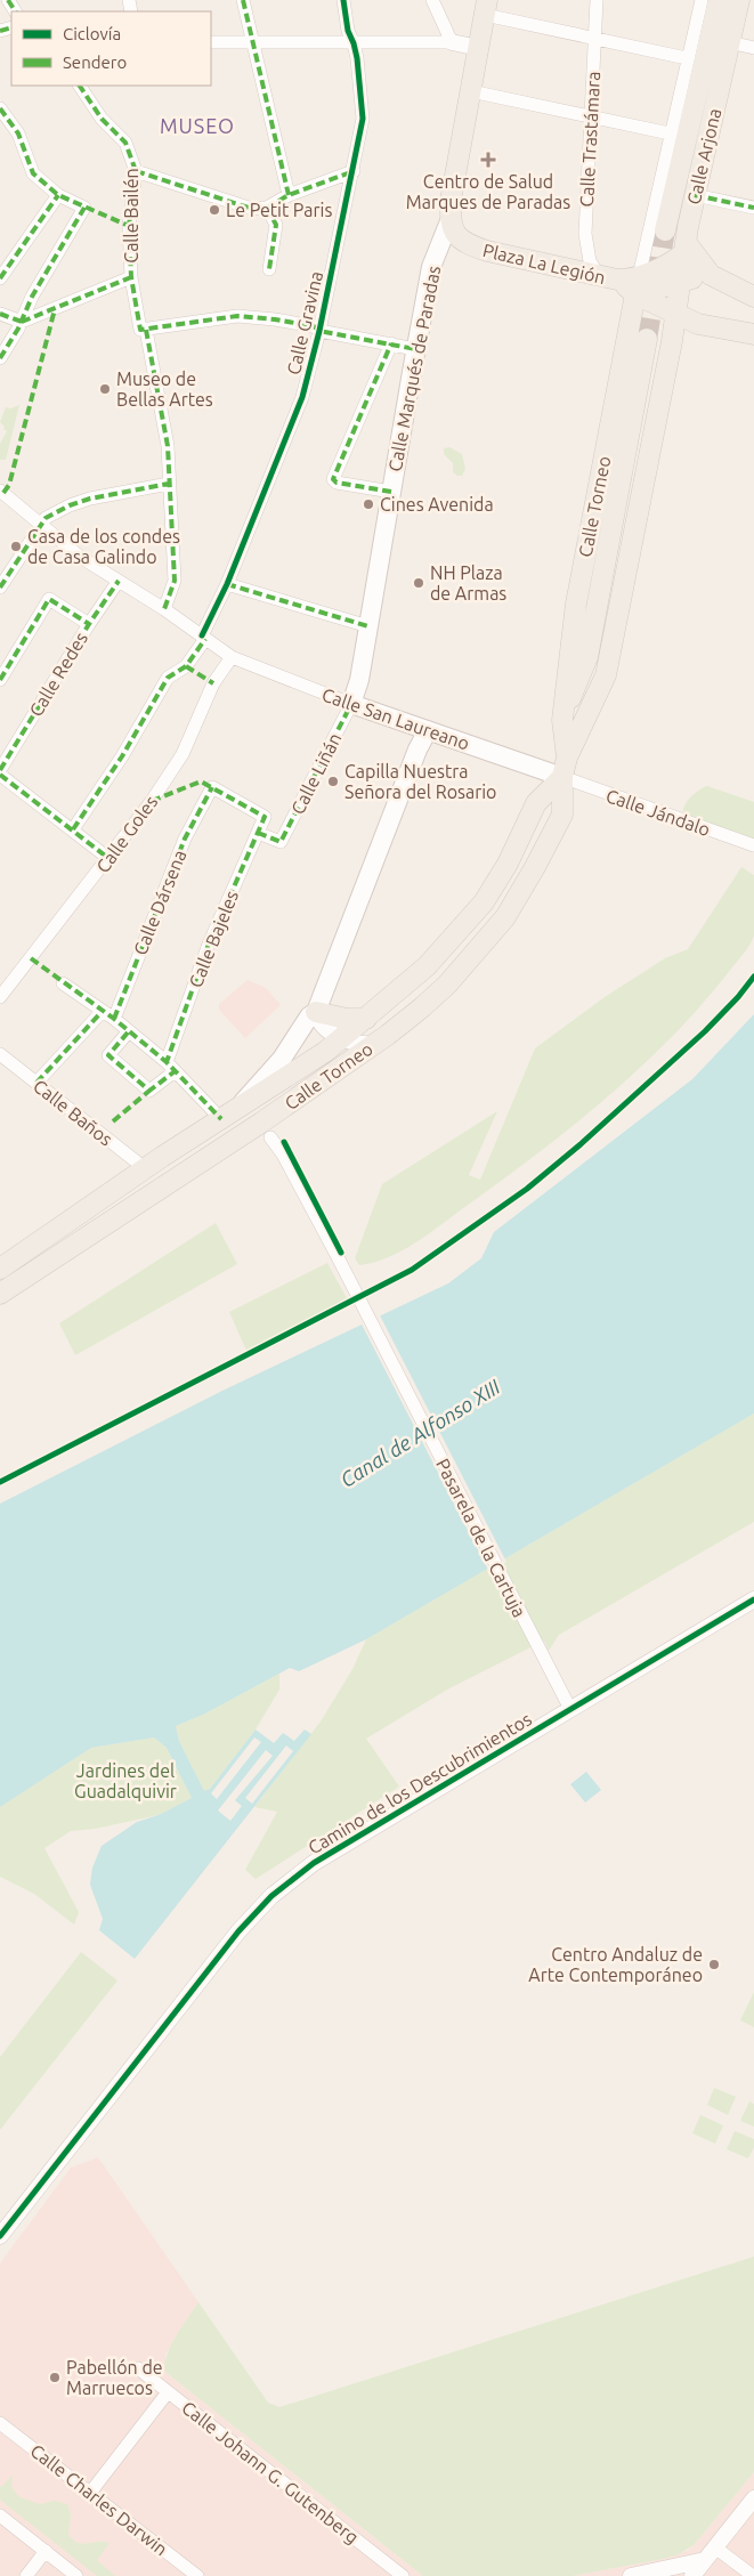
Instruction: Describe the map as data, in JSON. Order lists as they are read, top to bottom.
{
  "streets": {
    "main road": [
      "Calle Arjona",
      "Plaza La Legión",
      "Calle Marqués de Paradas",
      "Calle Torneo",
      "Calle San Laureano"
    ],
    "street": [
      "Calle Trastámara",
      "Calle Bailén",
      "Calle Gravina",
      "Calle Redes",
      "Calle Liñán",
      "Calle Jándalo",
      "Calle Goles",
      "Calle Dársena",
      "Calle Bajeles",
      "Calle Baños",
      "Pasarela de la Cartuja",
      "Camino de los Descubrimientos",
      "Calle Johann G. Gutenberg",
      "Calle Charles Darwin"
    ]
  },
  "crossings": [
    ["Calle Trastámara", "Plaza La Legión"],
    ["Calle Arjona", "Calle Torneo"],
    ["Calle Bailén", "Calle San Laureano"],
    ["Plaza La Legión", "Calle Marqués de Paradas"],
    ["Calle Gravina", "Calle San Laureano"],
    ["Calle Marqués de Paradas", "Calle San Laureano"],
    ["Calle Marqués de Paradas", "Calle Liñán"],
    ["Calle Torneo", "Calle San Laureano"],
    ["Calle Torneo", "Calle Jándalo"],
    ["Calle Torneo", "Calle Baños"],
    ["Calle Torneo", "Pasarela de la Cartuja"],
    ["Calle Redes", "Calle San Laureano"],
    ["Calle San Laureano", "Calle Liñán"],
    ["Calle San Laureano", "Calle Jándalo"],
    ["Calle San Laureano", "Calle Goles"],
    ["Calle Liñán", "Calle Bajeles"],
    ["Calle Dársena", "Calle Bajeles"],
    ["Pasarela de la Cartuja", "Camino de los Descubrimientos"]
  ],
  "districts": ["MUSEO"],
  "water": ["Canal de Alfonso XIII"],
  "parks": ["Jardines del Guadalquivir"],
  "places": {
    "health": ["Centro de Salud Marques de Paradas"],
    "other": [
      "Le Petit Paris",
      "Museo de Bellas Artes",
      "Cines Avenida",
      "Casa de los condes de Casa Galindo",
      "NH Plaza de Armas",
      "Capilla Nuestra Señora del Rosario",
      "Centro Andaluz de Arte Contemporáneo",
      "Pabellón de Marruecos"
    ]
  },
  "legend": ["Ciclovía", "Sendero"]
}
